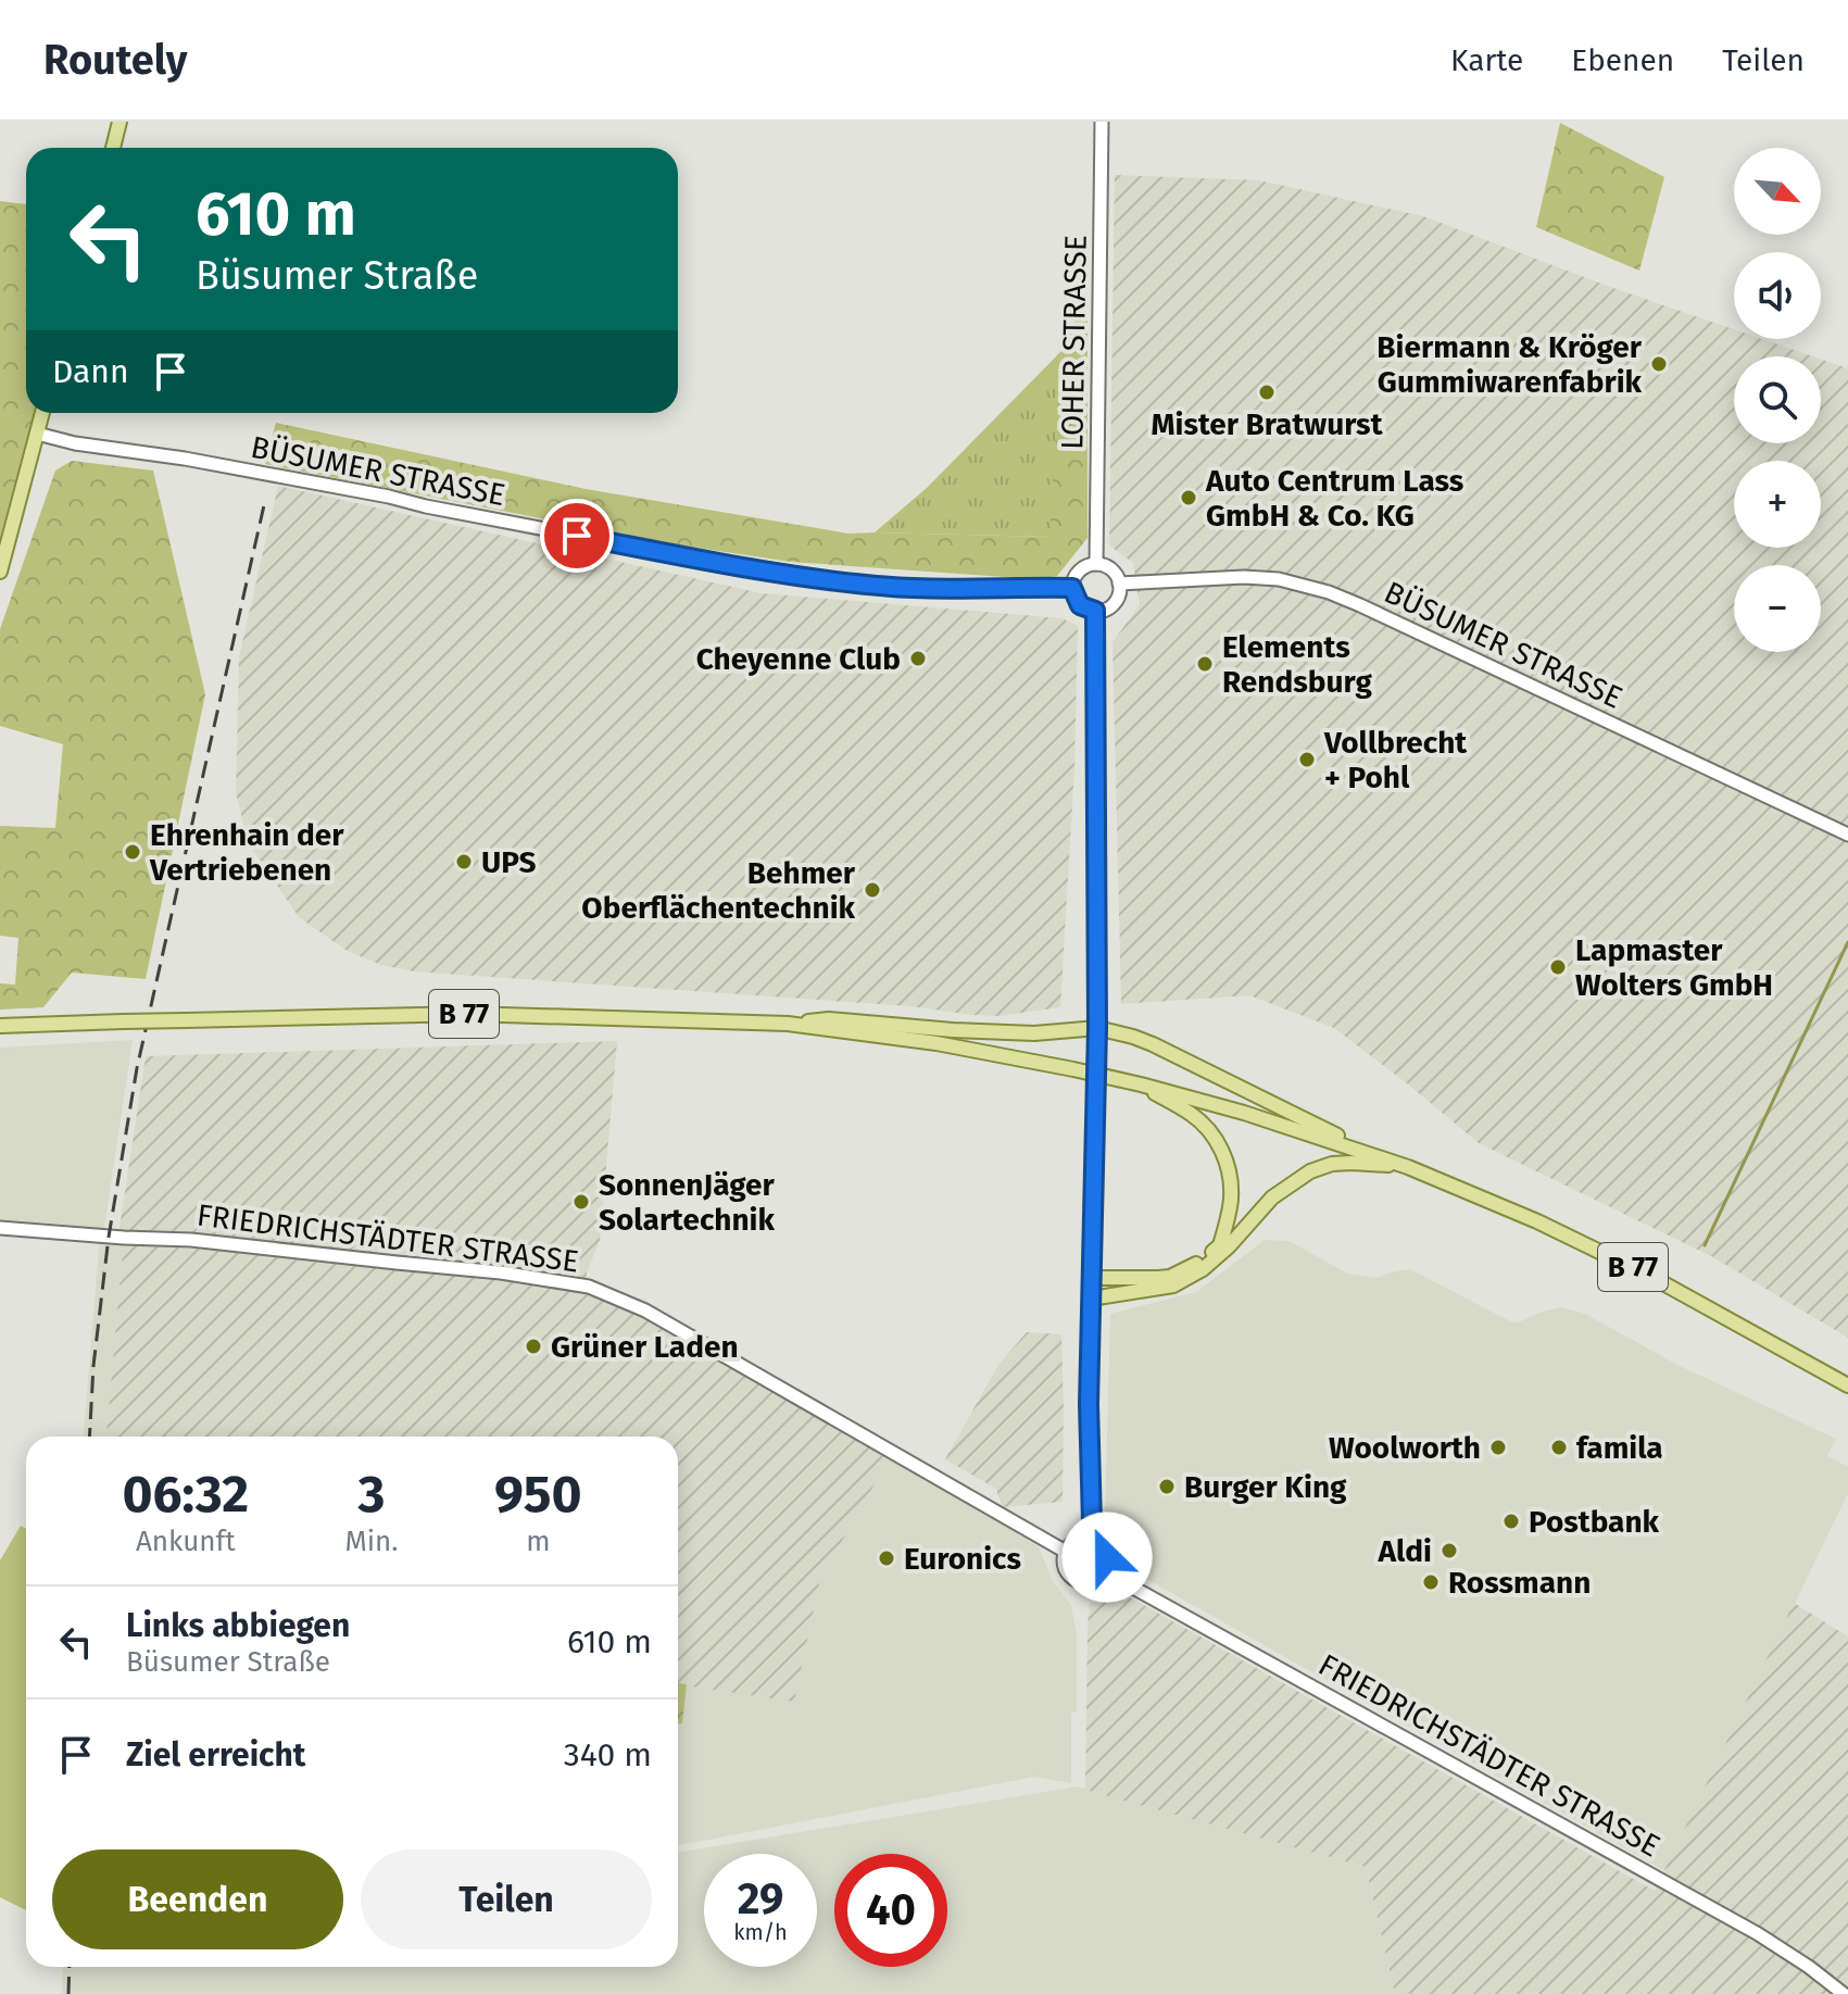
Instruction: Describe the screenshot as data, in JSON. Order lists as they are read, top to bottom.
{
  "streets": {
    "main road": ["B 77"],
    "street": ["LOHER STRASSE", "BÜSUMER STRASSE", "FRIEDRICHSTÄDTER STRASSE"]
  },
  "crossings": [
    ["LOHER STRASSE", "BÜSUMER STRASSE"]
  ],
  "places": [
    "Biermann & Kröger Gummiwarenfabrik",
    "Mister Bratwurst",
    "Auto Centrum Lass GmbH & Co. KG",
    "Cheyenne Club",
    "Elements Rendsburg",
    "Vollbrecht + Pohl",
    "Ehrenhain der Vertriebenen",
    "UPS",
    "Behmer Oberflächentechnik",
    "Lapmaster Wolters GmbH",
    "SonnenJäger Solartechnik",
    "Grüner Laden",
    "Woolworth",
    "famila",
    "Burger King",
    "Postbank",
    "Aldi",
    "Euronics",
    "Rossmann"
  ],
  "north": "bottom right",
  "page": {
    "header": "Routely",
    "nav": ["Karte", "Ebenen", "Teilen"],
    "map_buttons": ["+", "−"],
    "turn": ["610 m", "Büsumer Straße"],
    "then": "Dann",
    "eta": [
      "06:32",
      "Ankunft",
      "3",
      "Min.",
      "950",
      "m"
    ],
    "list": [
      {
        "name": "Links abbiegen",
        "note": "Büsumer Straße",
        "value": "610 m"
      },
      {
        "name": "Ziel erreicht",
        "value": "340 m"
      }
    ],
    "buttons": ["Beenden", "Teilen"],
    "speed": "29 km/h",
    "limit": "40"
  }
}
